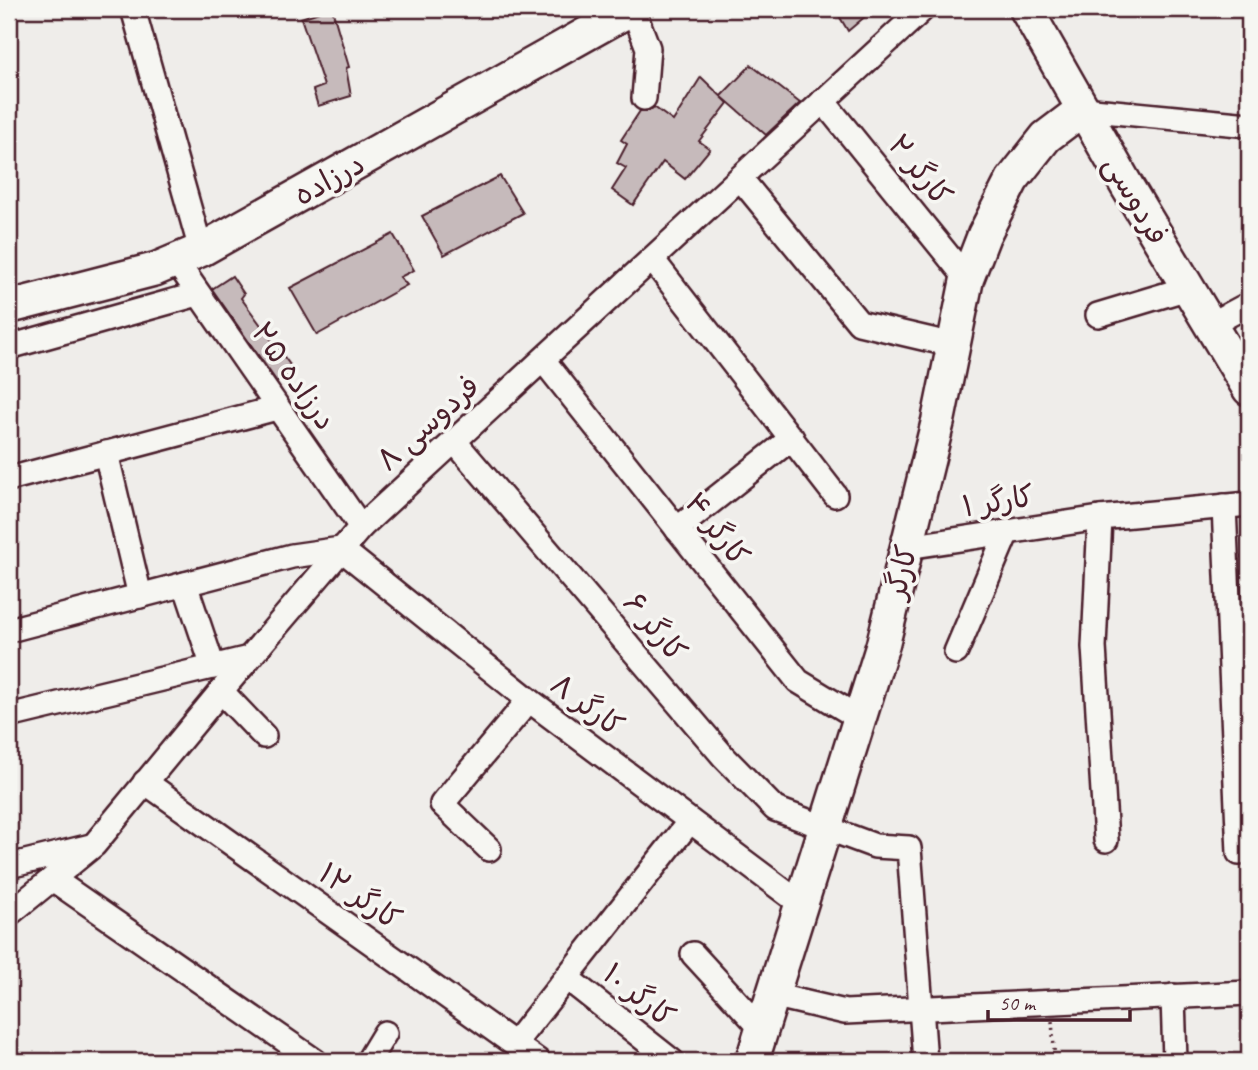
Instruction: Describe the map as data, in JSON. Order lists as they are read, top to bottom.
{
  "streets": {
    "street": [
      "کارگر ۲",
      "درزاده",
      "فردوسی",
      "درزاده ۲۵",
      "فردوسی ۸",
      "کارگر ۱",
      "کارگر ۴",
      "کارگر",
      "کارگر ۶",
      "کارگر ۸",
      "کارگر ۱۲",
      "کارگر ۱۰"
    ]
  },
  "crossings": [
    ["کارگر ۲", "فردوسی ۸"],
    ["کارگر ۲", "کارگر"],
    ["درزاده", "درزاده ۲۵"],
    ["فردوسی", "کارگر"],
    ["درزاده ۲۵", "فردوسی ۸"],
    ["فردوسی ۸", "کارگر ۴"],
    ["فردوسی ۸", "کارگر ۶"],
    ["فردوسی ۸", "کارگر ۸"],
    ["فردوسی ۸", "کارگر ۱۲"],
    ["کارگر ۱", "کارگر"],
    ["کارگر ۴", "کارگر"],
    ["کارگر", "کارگر ۶"],
    ["کارگر", "کارگر ۸"]
  ],
  "scale_bar": "50 m"
}
